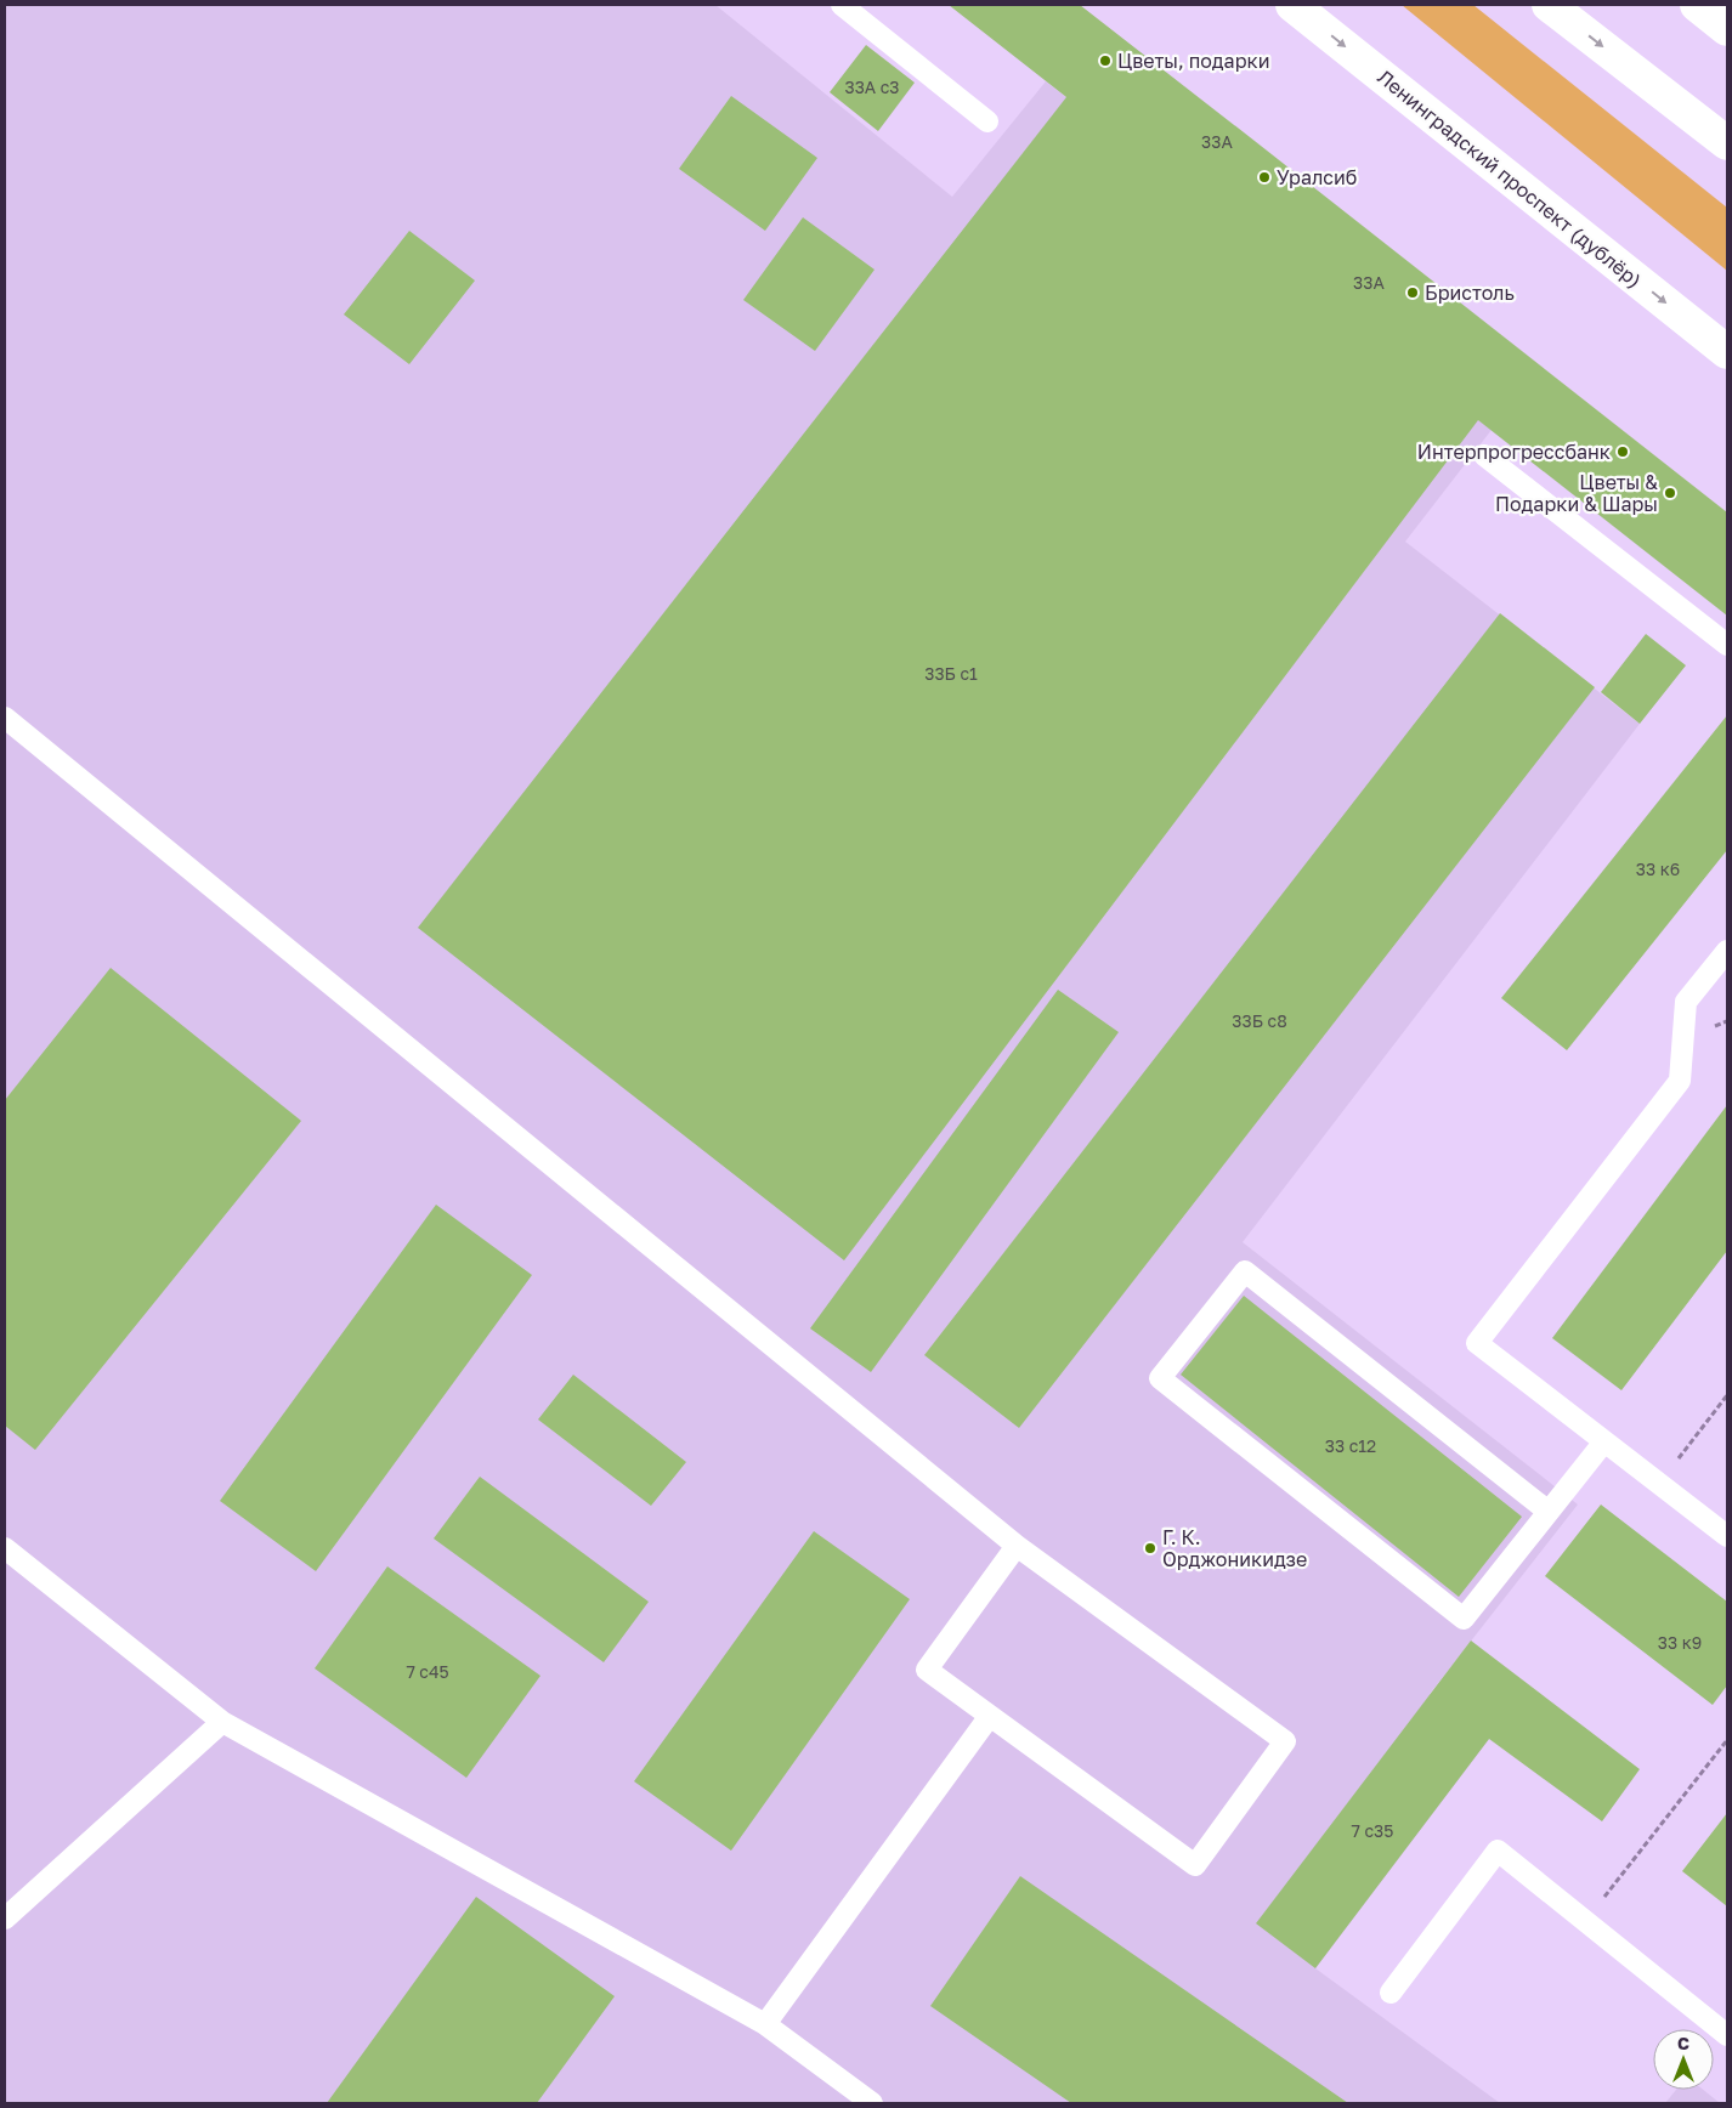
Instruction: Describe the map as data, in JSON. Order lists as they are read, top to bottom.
{
  "streets": {
    "main road": ["Ленинградский проспект (дублёр)"]
  },
  "places": [
    "Цветы, подарки",
    "Уралсиб",
    "Бристоль",
    "Интерпрогрессбанк",
    "Цветы & Подарки & Шары",
    "Г. К. Орджоникидзе"
  ],
  "house_numbers": [
    "33А с3",
    "33А",
    "33А",
    "33Б с1",
    "33 к6",
    "33Б с8",
    "33 с12",
    "33 к9",
    "7 с45",
    "7 с35"
  ],
  "north": "top"
}
